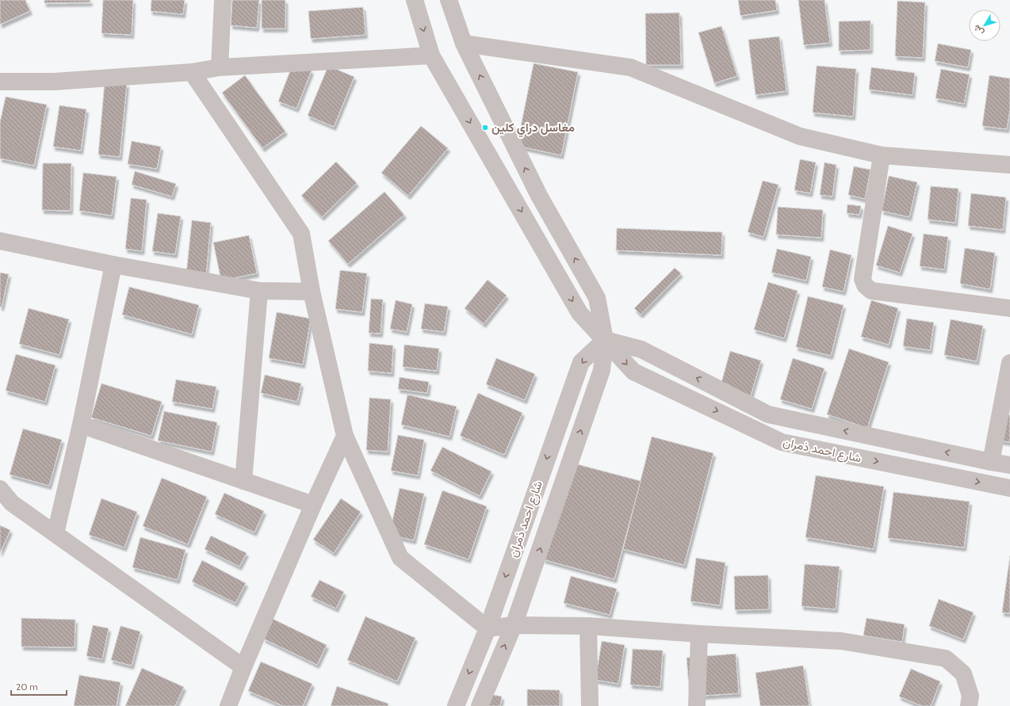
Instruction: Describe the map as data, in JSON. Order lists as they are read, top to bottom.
{
  "streets": {
    "street": ["شارع احمد ذمران"]
  },
  "places": ["مغاسل دراي كلين"],
  "scale_bar": "20 m",
  "north": "bottom left"
}
